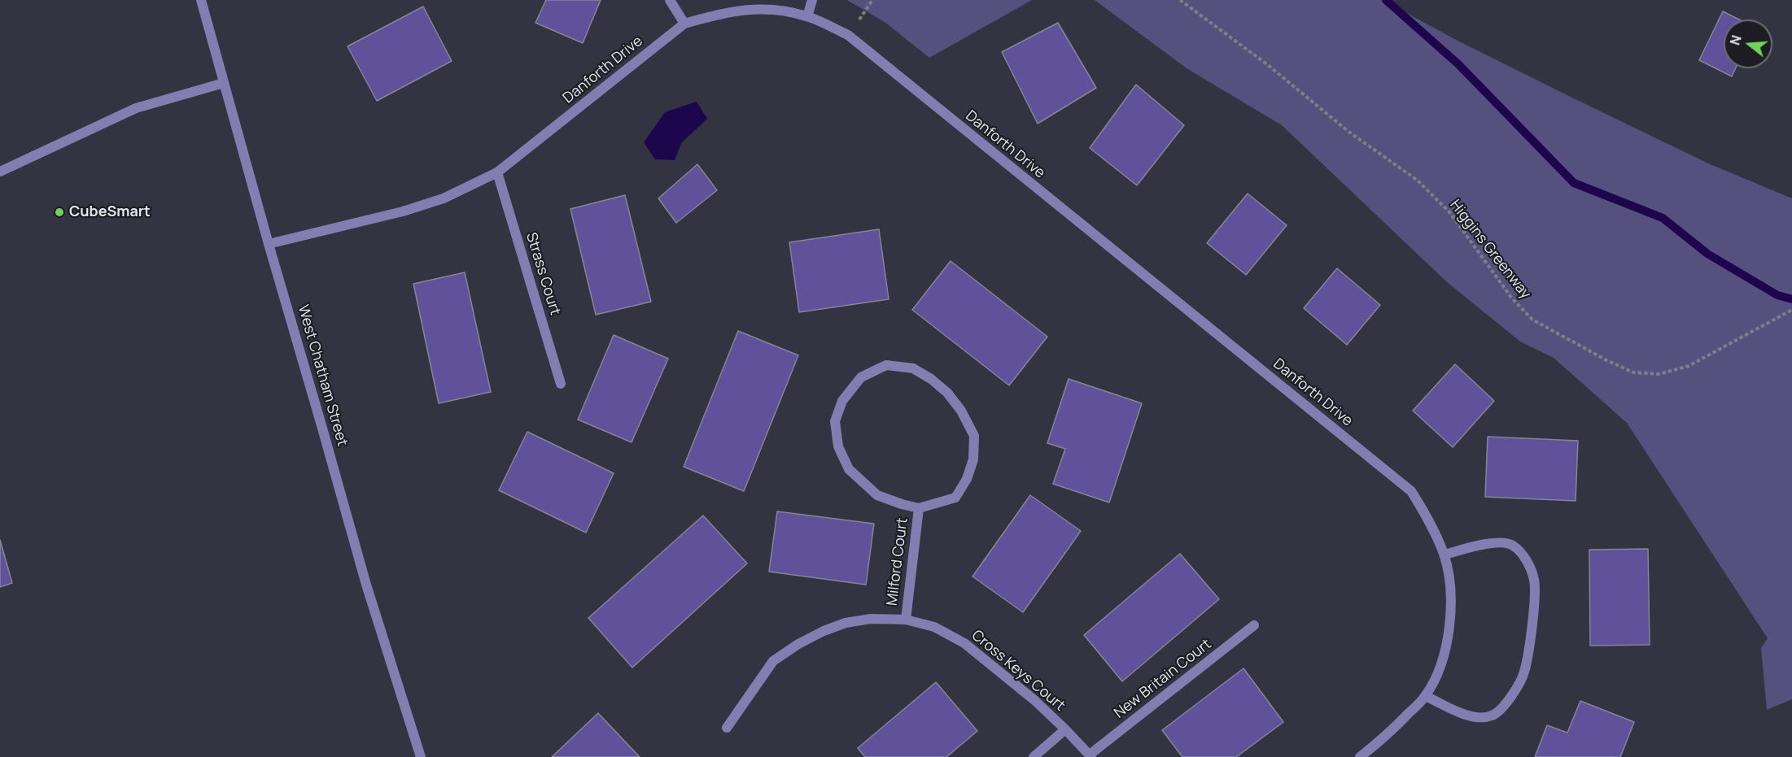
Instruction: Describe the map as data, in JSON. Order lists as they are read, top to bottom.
{
  "streets": {
    "street": [
      "Danforth Drive",
      "Strass Court",
      "West Chatham Street",
      "Milford Court",
      "Cross Keys Court",
      "New Britain Court"
    ],
    "path": ["Higgins Greenway"]
  },
  "crossings": [
    ["Danforth Drive", "Strass Court"],
    ["Danforth Drive", "West Chatham Street"],
    ["Milford Court", "Cross Keys Court"],
    ["Cross Keys Court", "New Britain Court"]
  ],
  "places": ["CubeSmart"],
  "north": "left"
}
